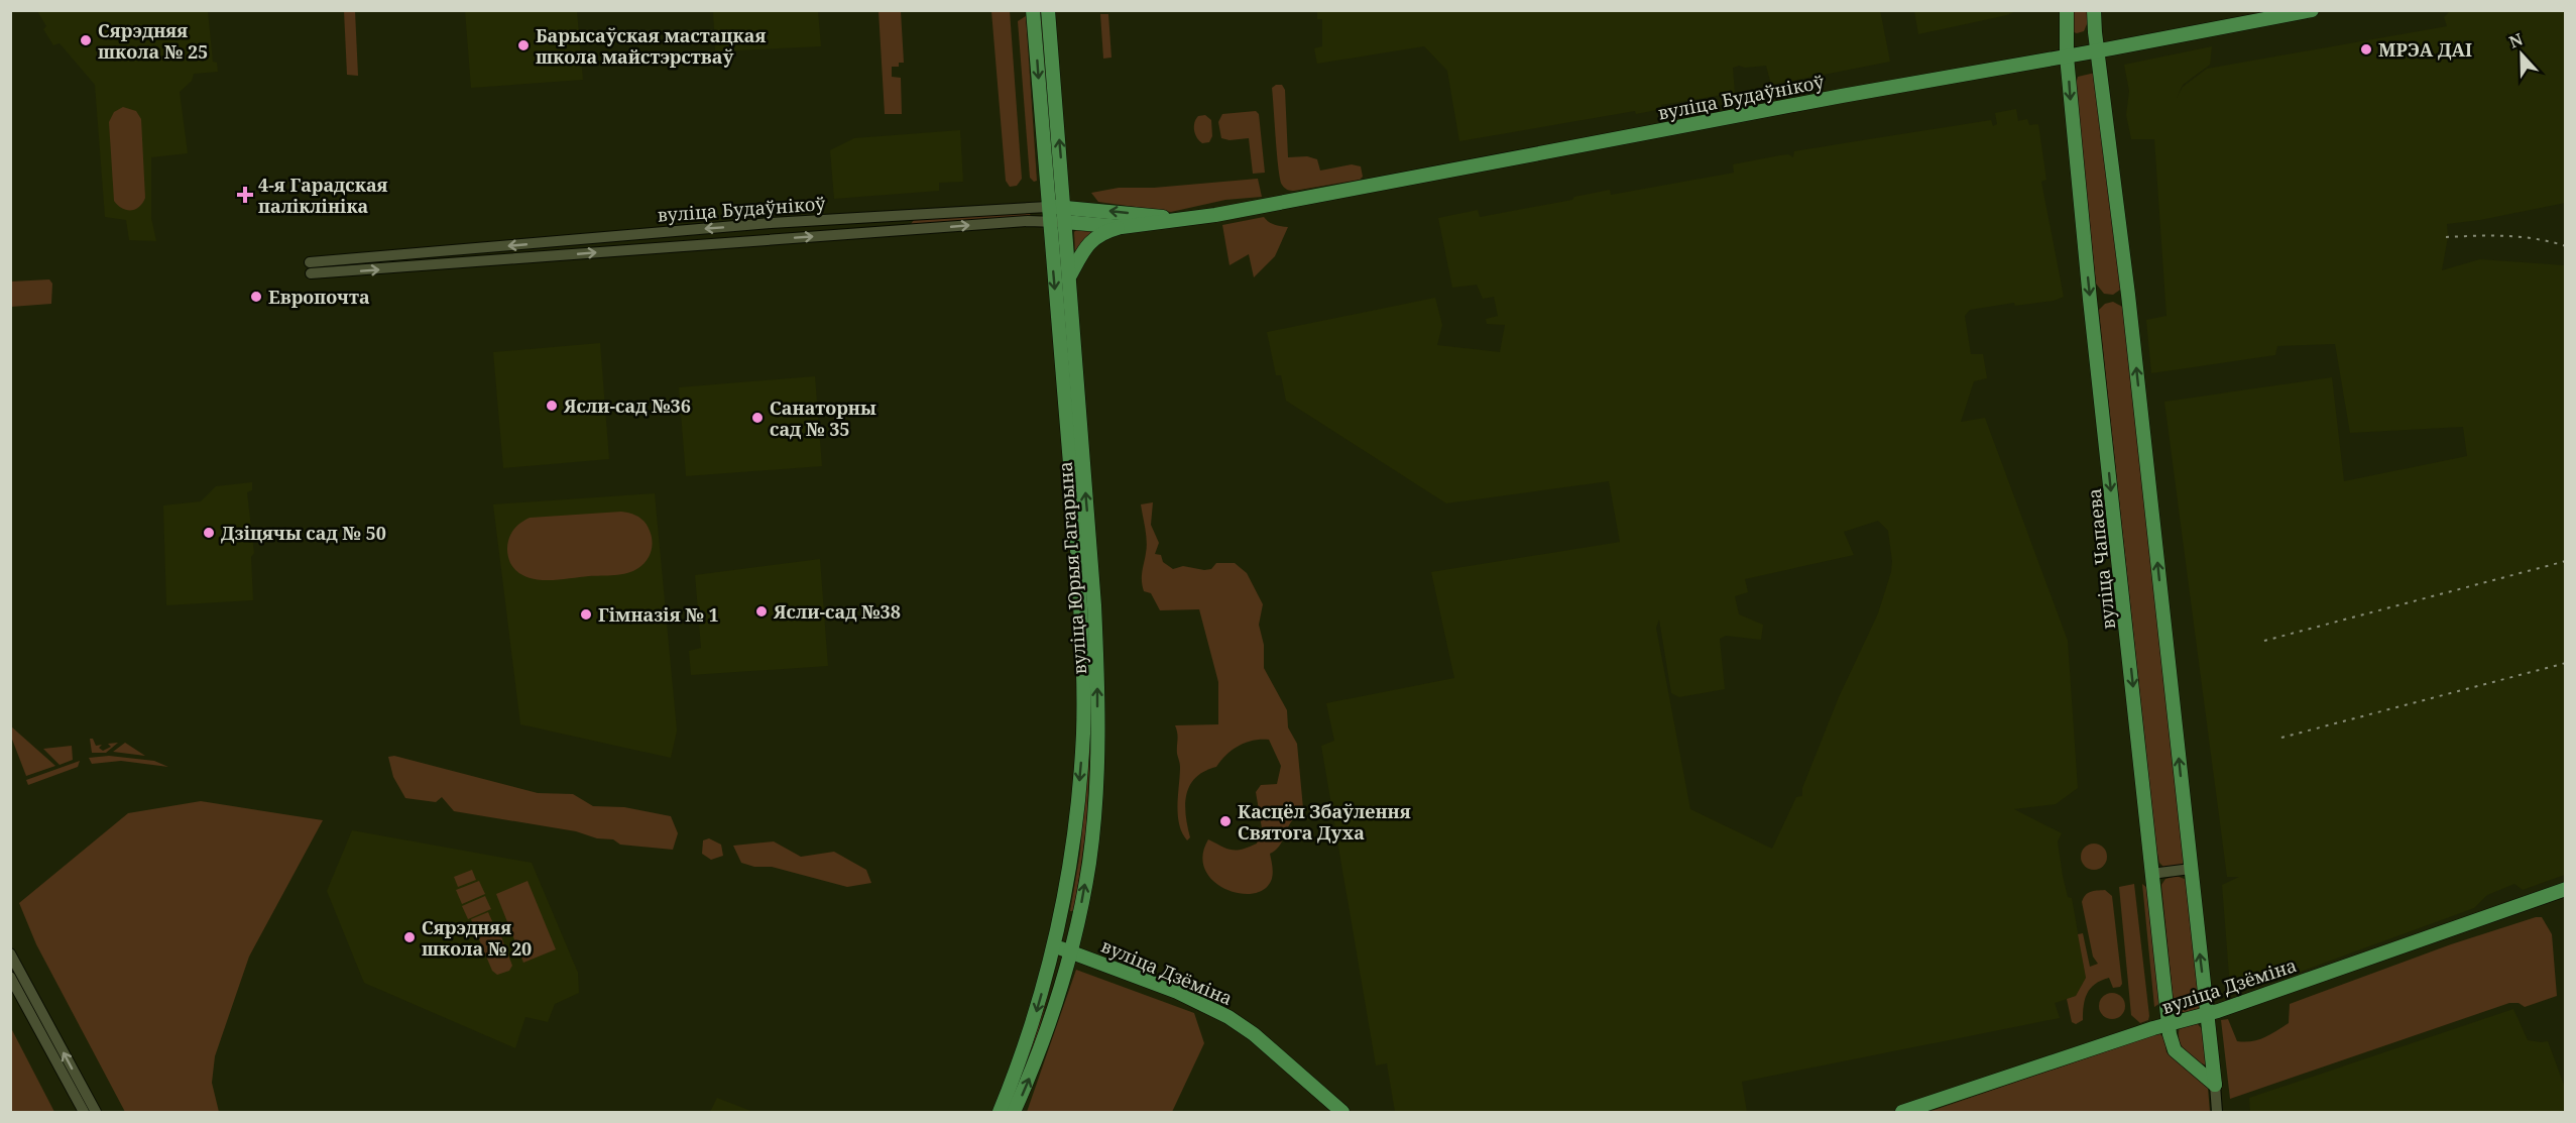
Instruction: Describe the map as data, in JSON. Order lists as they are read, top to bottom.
{
  "streets": {
    "main road": [
      "вуліца Будаўнікоў",
      "вуліца Чапаева",
      "вуліца Юрыя Гагарына",
      "вуліца Дзёміна"
    ]
  },
  "crossings": [
    ["вуліца Будаўнікоў", "вуліца Чапаева"],
    ["вуліца Будаўнікоў", "вуліца Юрыя Гагарына"],
    ["вуліца Чапаева", "вуліца Дзёміна"],
    ["вуліца Юрыя Гагарына", "вуліца Дзёміна"]
  ],
  "places": {
    "other": [
      "Сярэдняя школа № 25",
      "Барысаўская мастацкая школа майстэрстваў",
      "МРЭА ДАІ",
      "Европочта",
      "Ясли-сад №36",
      "Санаторны сад № 35",
      "Дзіцячы сад № 50",
      "Ясли-сад №38",
      "Гімназія № 1",
      "Касцёл Збаўлення Святога Духа",
      "Сярэдняя школа № 20"
    ],
    "health": ["4-я Гарадская паліклініка"]
  },
  "north": "top"
}
